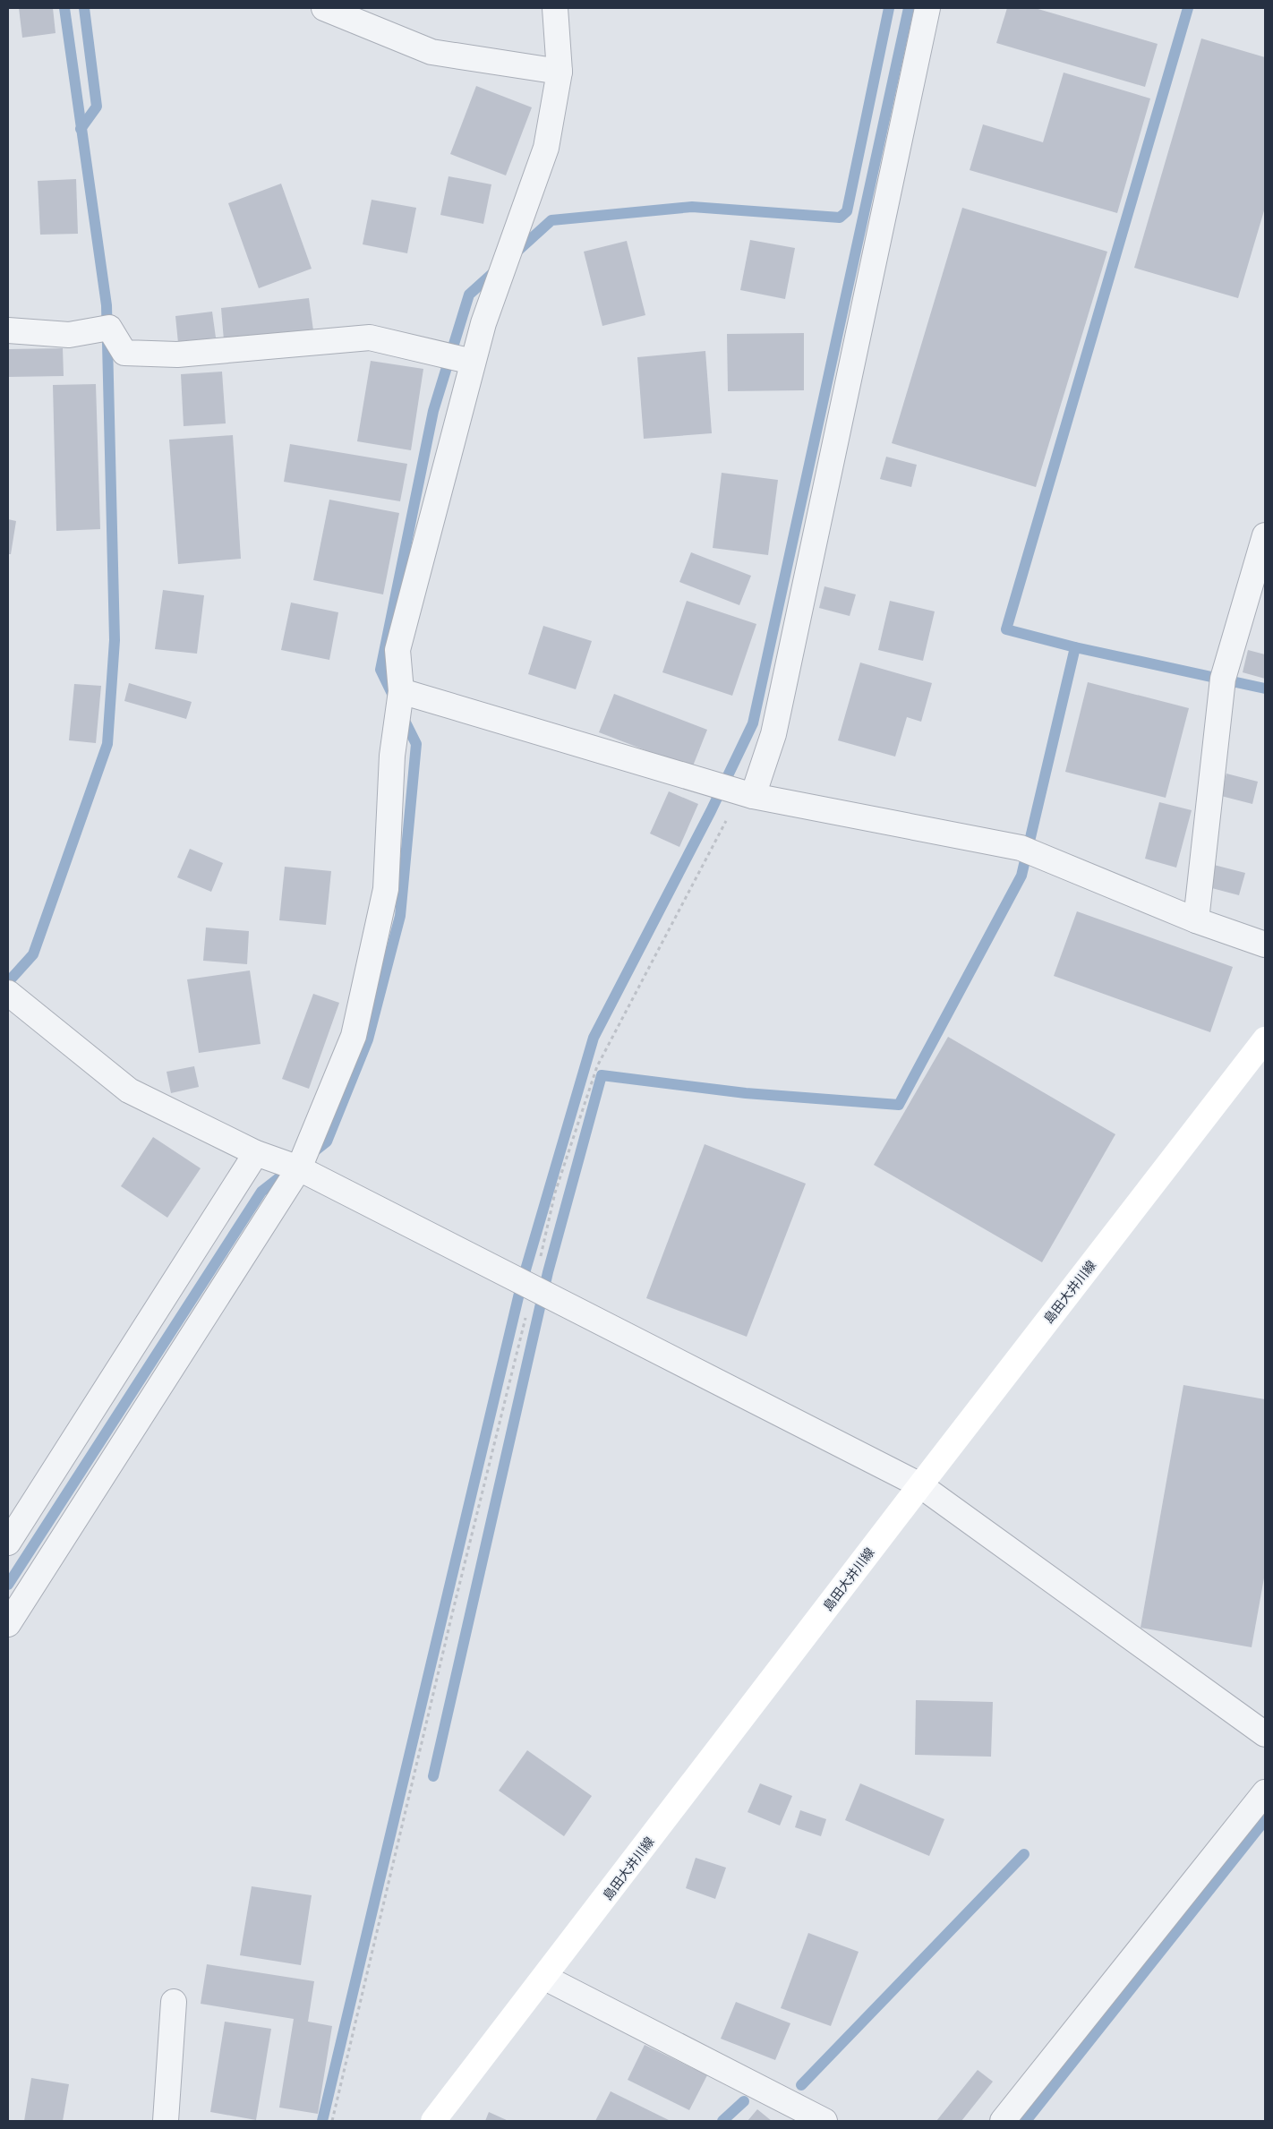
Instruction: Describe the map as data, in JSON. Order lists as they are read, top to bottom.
{
  "streets": {
    "main road": ["島田大井川線"]
  }
}
